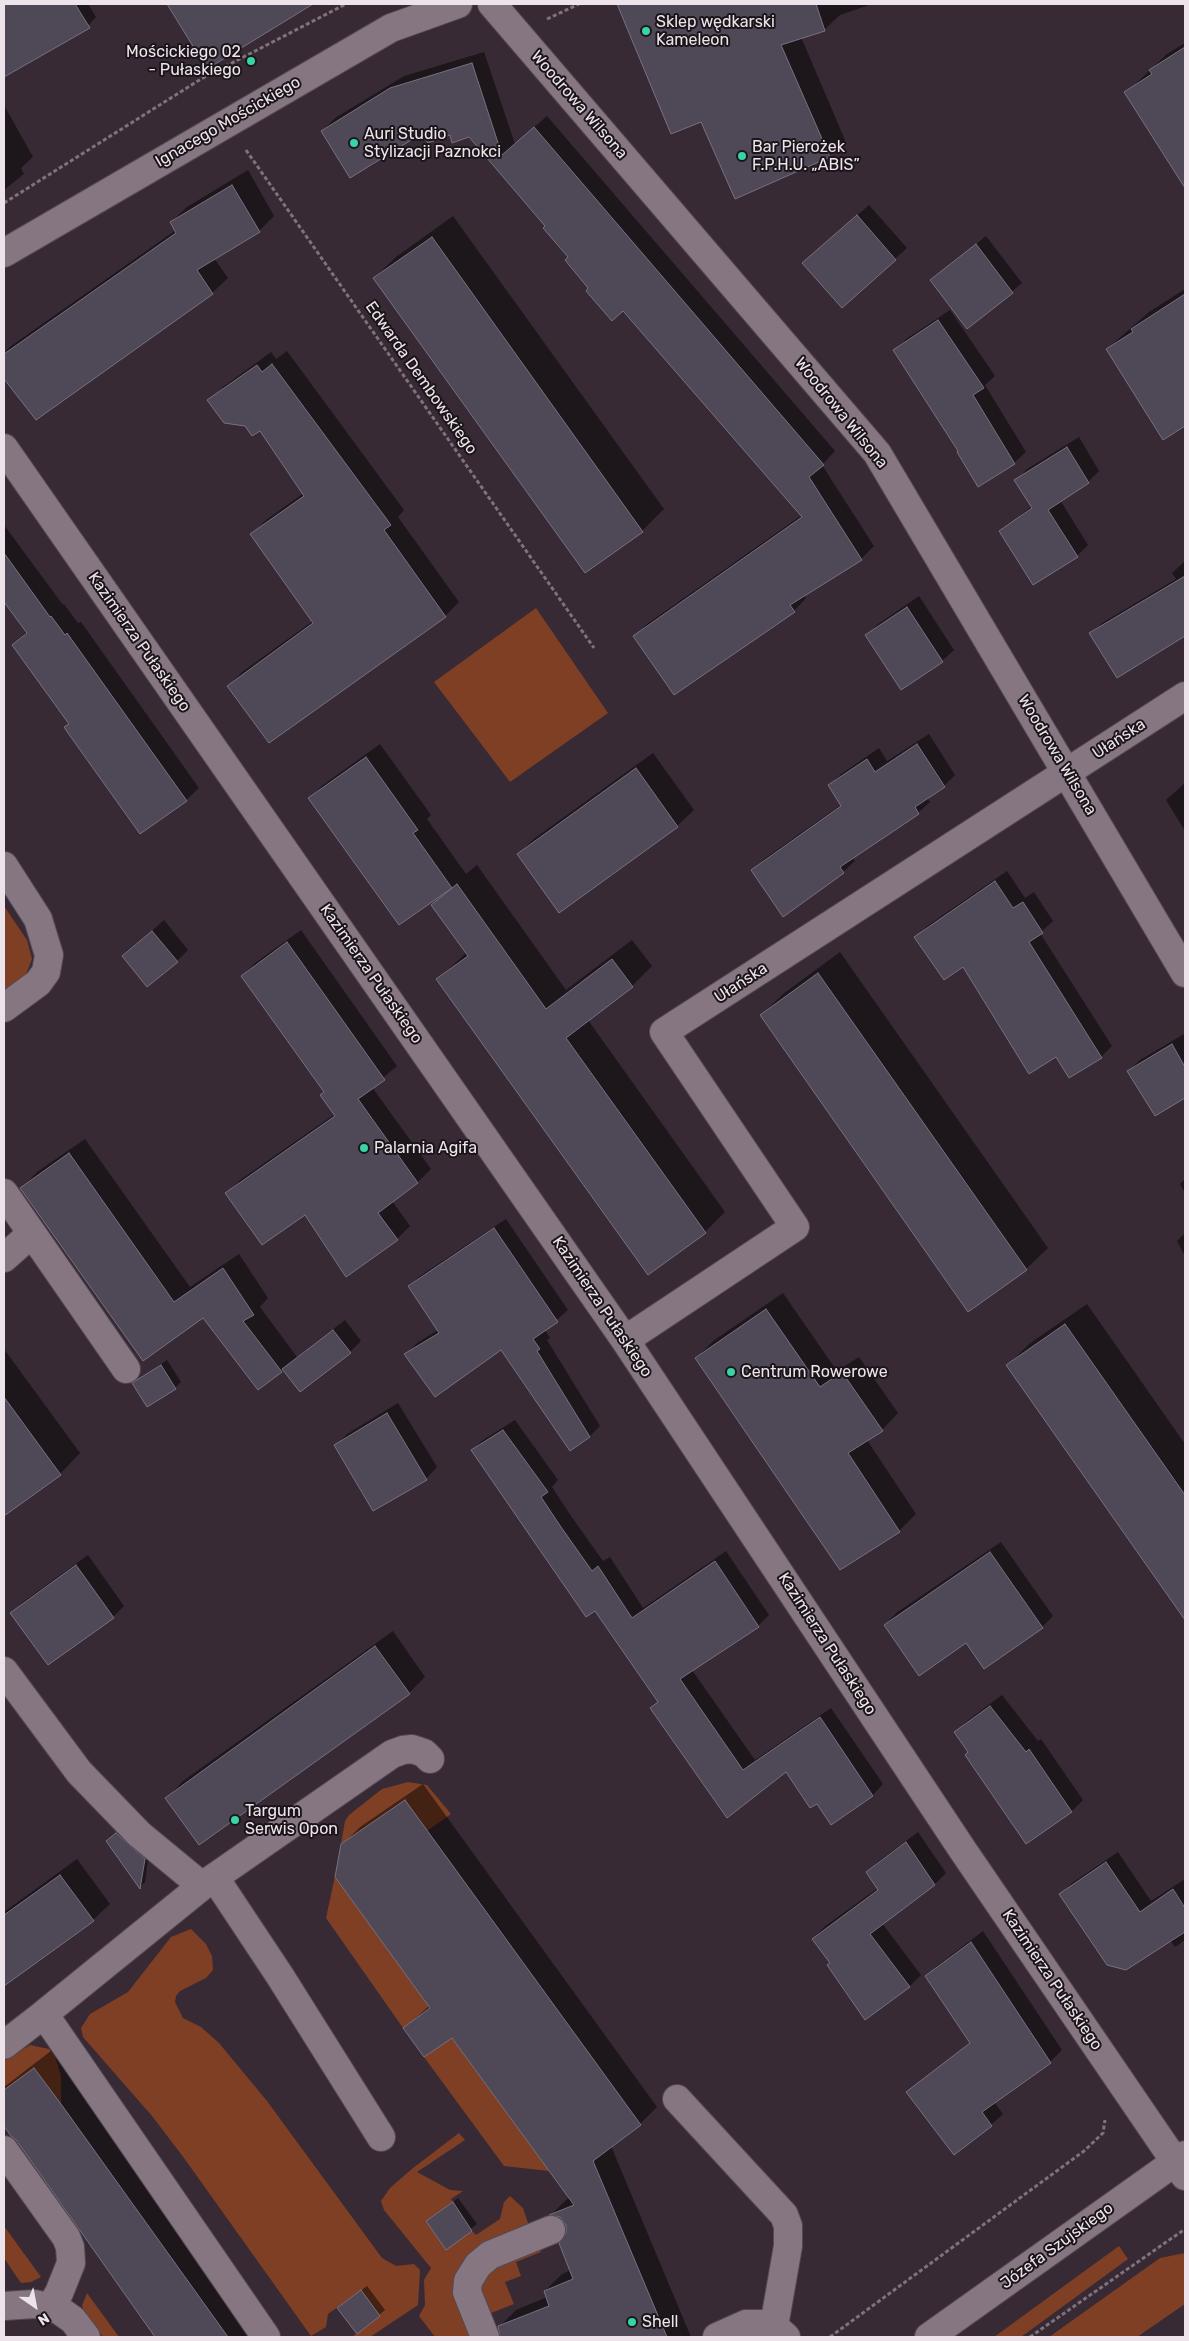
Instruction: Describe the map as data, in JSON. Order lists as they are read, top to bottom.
{
  "streets": {
    "street": [
      "Woodrowa Wilsona",
      "Ignacego Mościckiego",
      "Kazimierza Pułaskiego",
      "Ułańska",
      "Józefa Szujskiego"
    ],
    "path": ["Edwarda Dembowskiego"]
  },
  "crossings": [
    ["Woodrowa Wilsona", "Ułańska"],
    ["Ignacego Mościckiego", "Edwarda Dembowskiego"],
    ["Kazimierza Pułaskiego", "Ułańska"],
    ["Kazimierza Pułaskiego", "Józefa Szujskiego"]
  ],
  "places": [
    "Sklep wędkarski Kameleon",
    "Mościckiego 02 - Pułaskiego",
    "Auri Studio Stylizacji Paznokci",
    "Bar Pierożek F.P.H.U. „ABIS”",
    "Palarnia Agifa",
    "Centrum Rowerowe",
    "Targum Serwis Opon",
    "Shell"
  ],
  "north": "bottom right"
}
